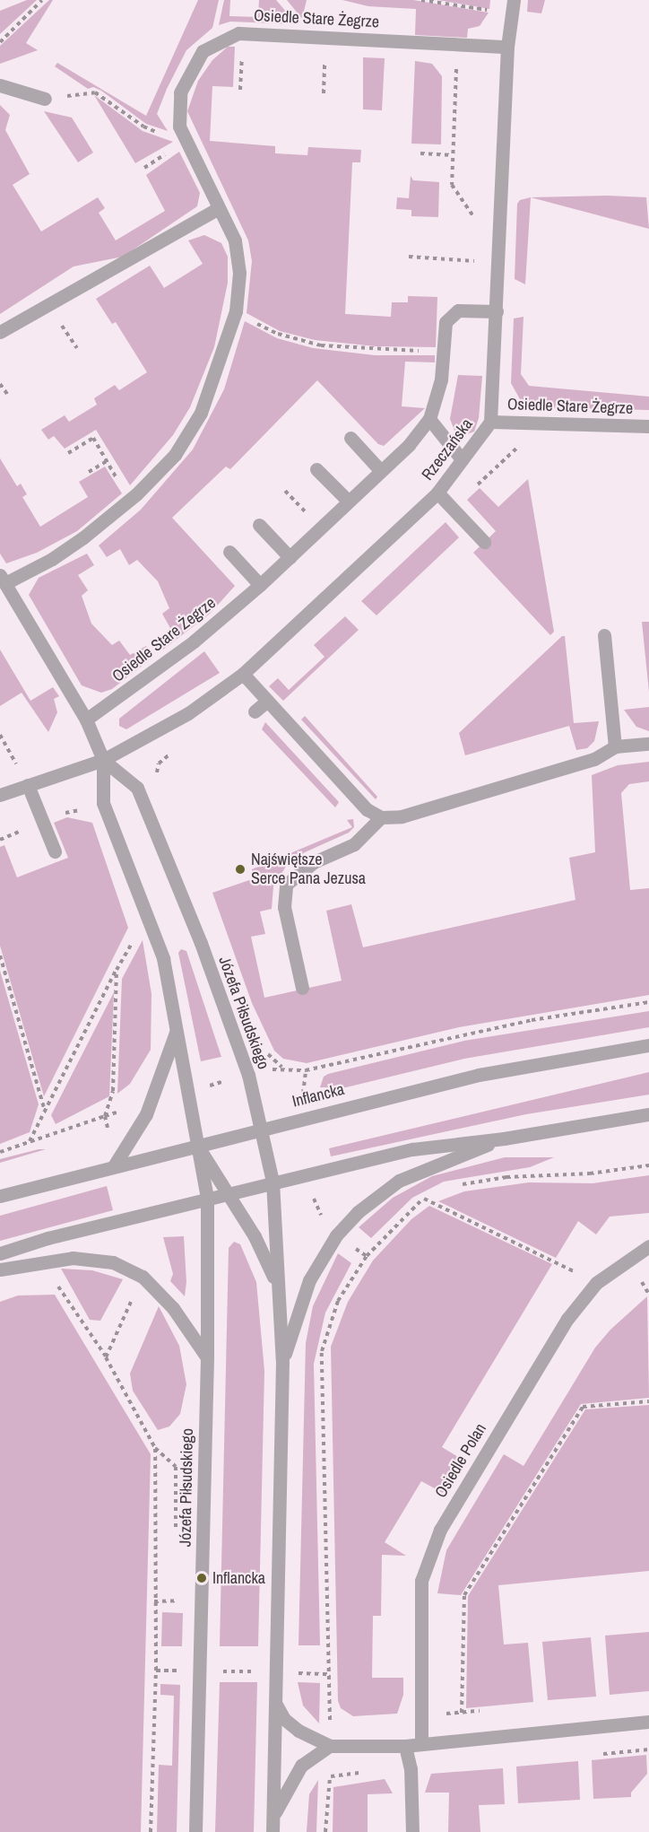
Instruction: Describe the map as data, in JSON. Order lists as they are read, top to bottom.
{
  "streets": {
    "street": [
      "Osiedle Stare Żegrze",
      "Rzeczańska",
      "Józefa Piłsudskiego",
      "Inflancka",
      "Osiedle Polan"
    ]
  },
  "crossings": [
    ["Osiedle Stare Żegrze", "Rzeczańska"],
    ["Osiedle Stare Żegrze", "Józefa Piłsudskiego"],
    ["Rzeczańska", "Józefa Piłsudskiego"],
    ["Józefa Piłsudskiego", "Inflancka"]
  ],
  "places": ["Najświętsze Serce Pana Jezusa", "Inflancka"]
}
